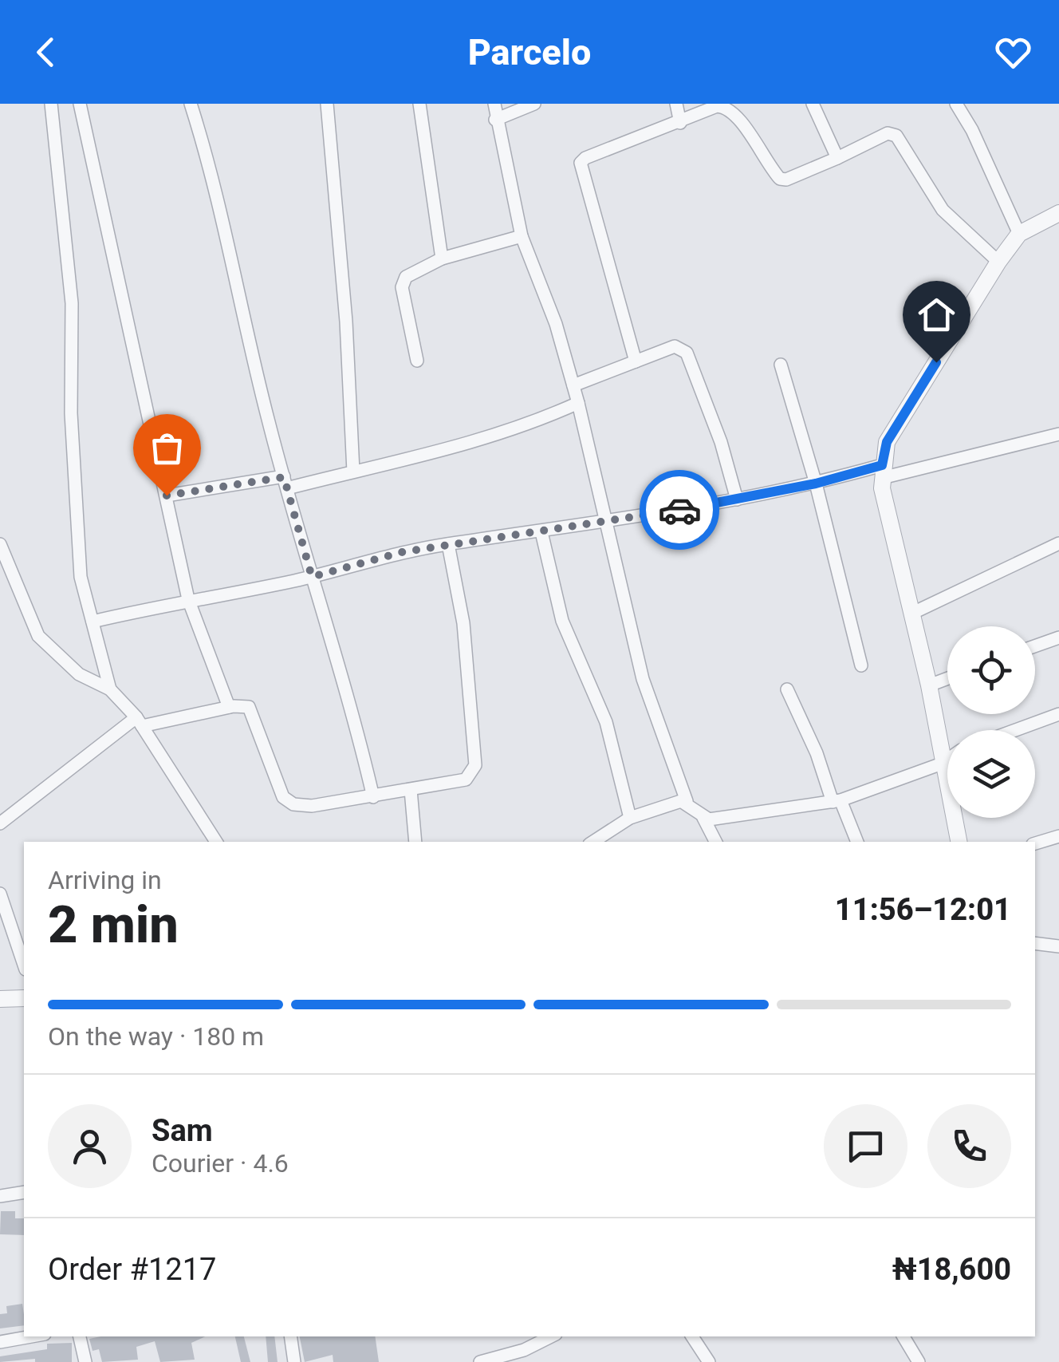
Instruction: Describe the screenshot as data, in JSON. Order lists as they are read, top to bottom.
{
  "page": {
    "header": "Parcelo",
    "heading": ["2 min", "Arriving in", "11:56–12:01"],
    "panel": [
      "Sam",
      "Courier · 4.6",
      "Order #1217",
      "₦18,600"
    ],
    "bar": "On the way · 180 m"
  }
}
